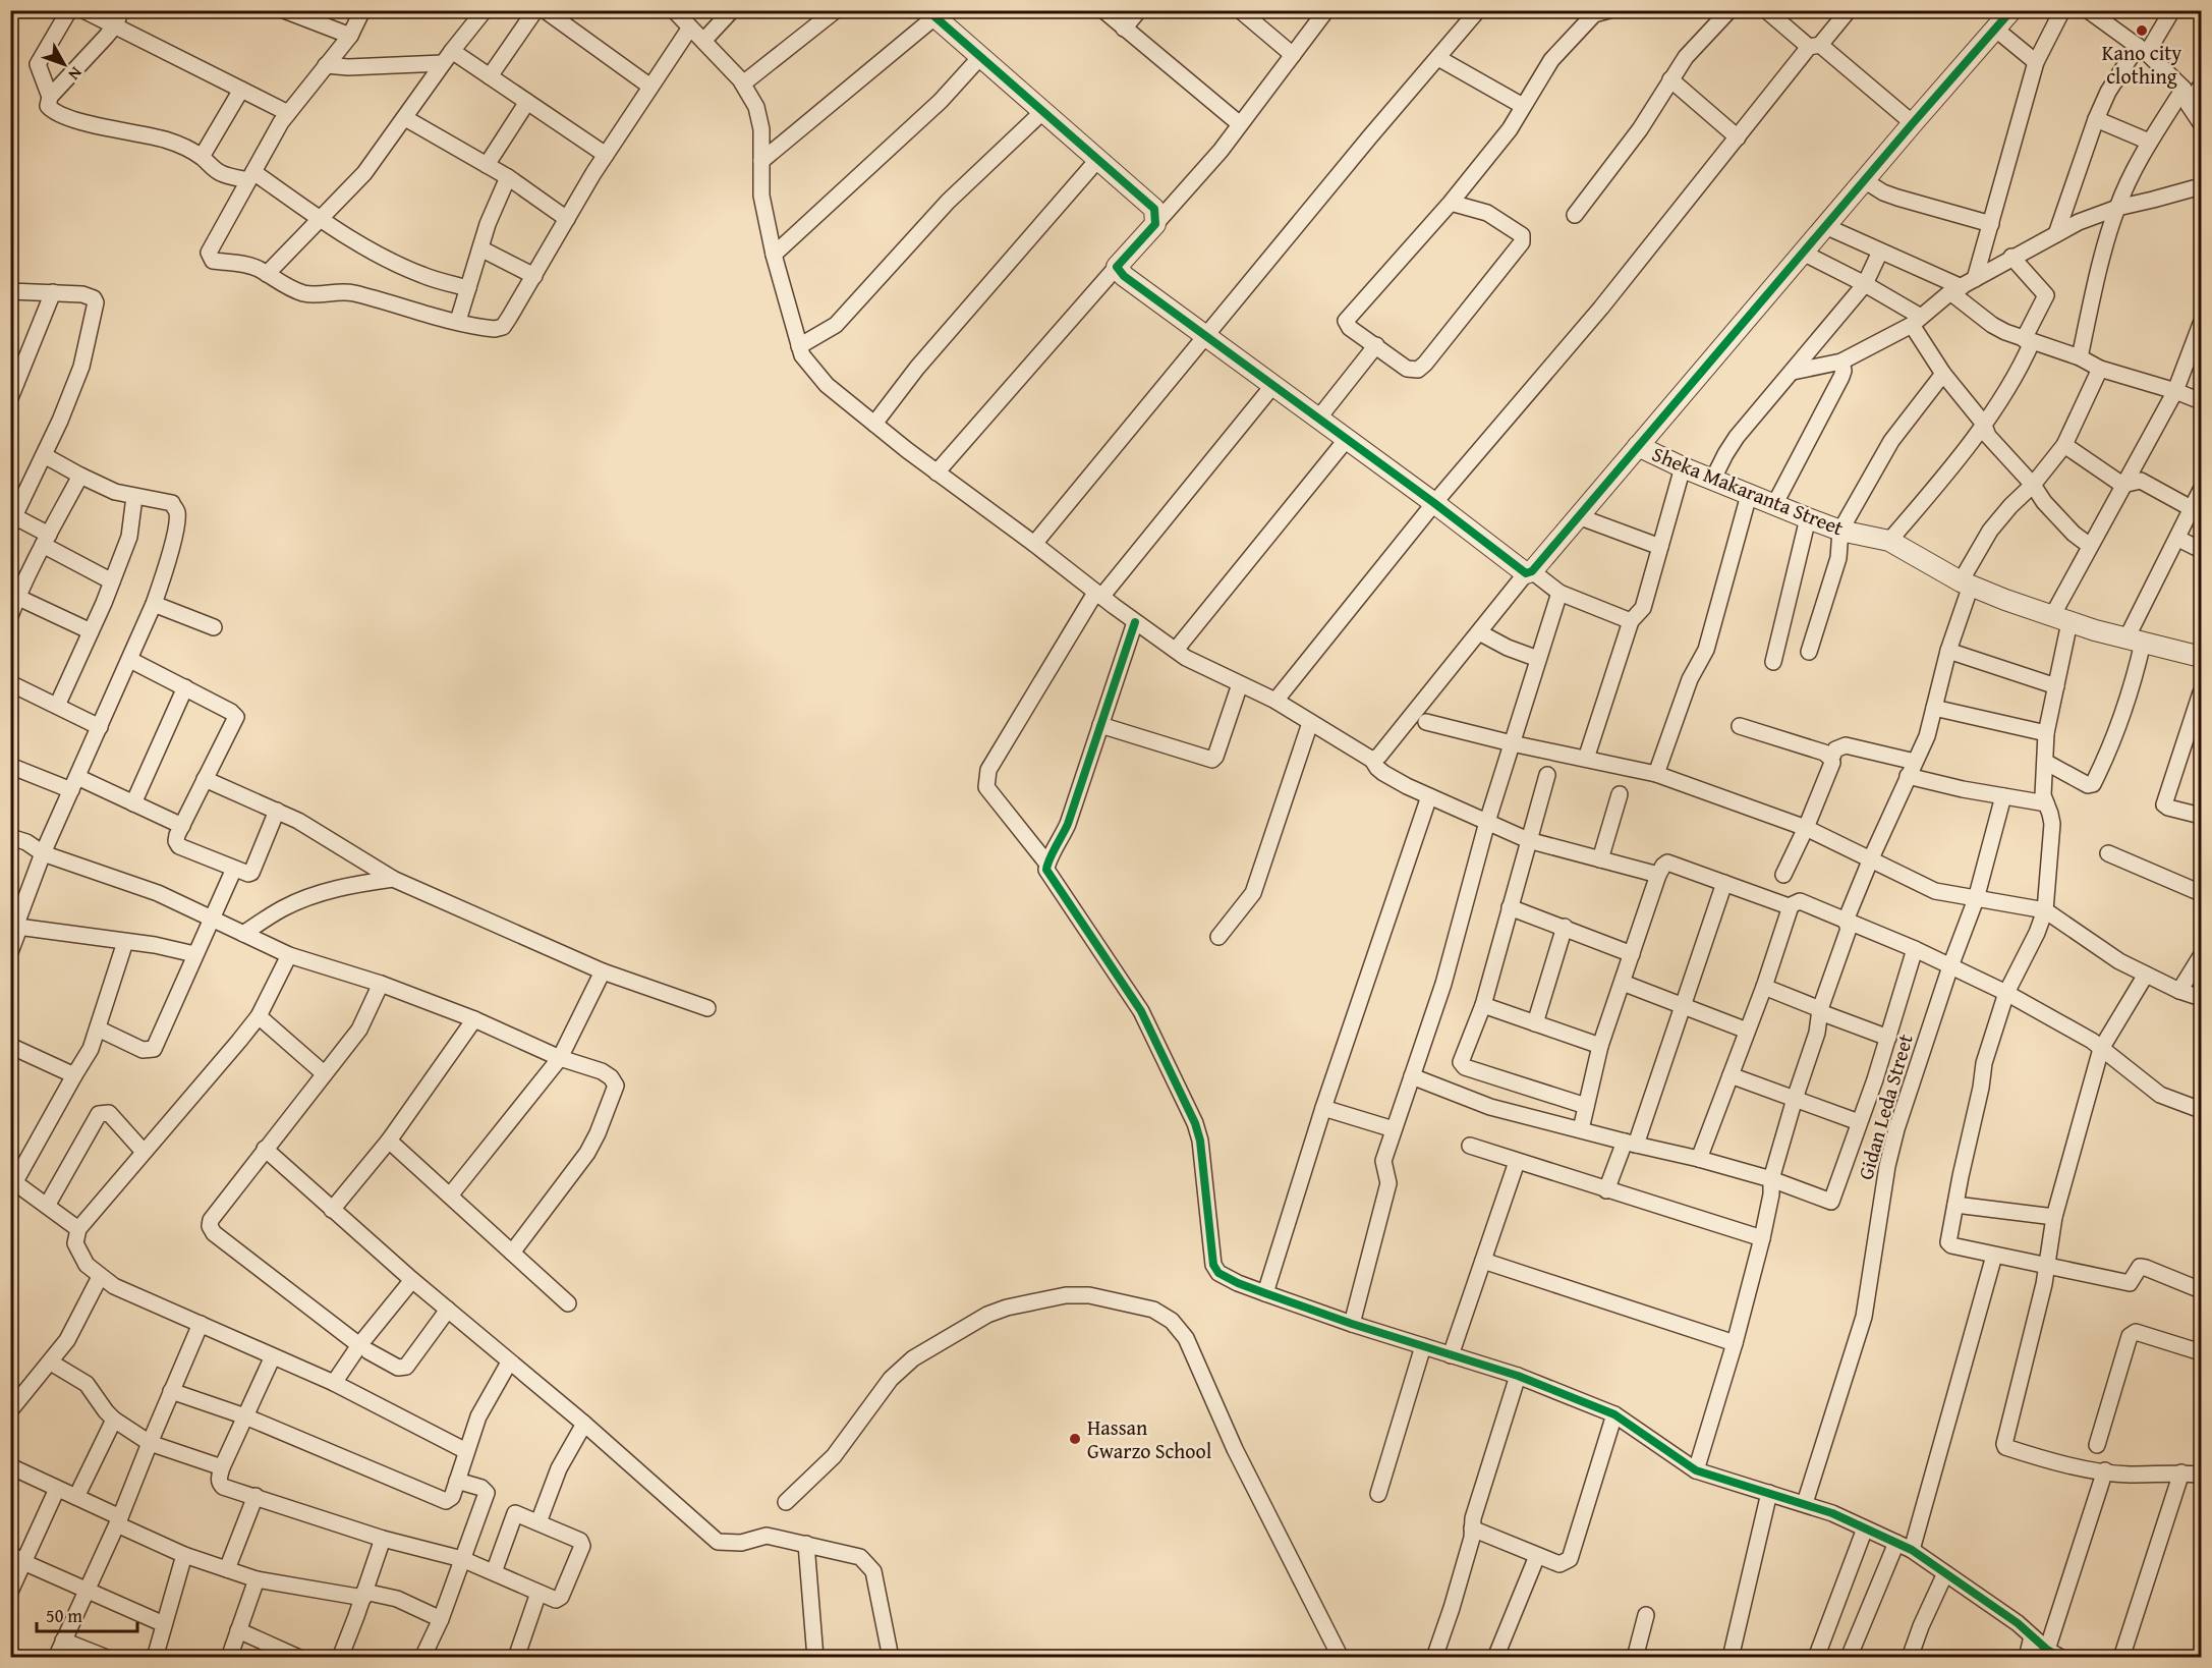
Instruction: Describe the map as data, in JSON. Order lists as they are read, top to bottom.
{
  "streets": {
    "street": ["Sheka Makaranta Street", "Gidan Leda Street"]
  },
  "places": ["Kano city clothing", "Hassan Gwarzo School"],
  "scale_bar": "50 m",
  "north": "bottom right"
}
